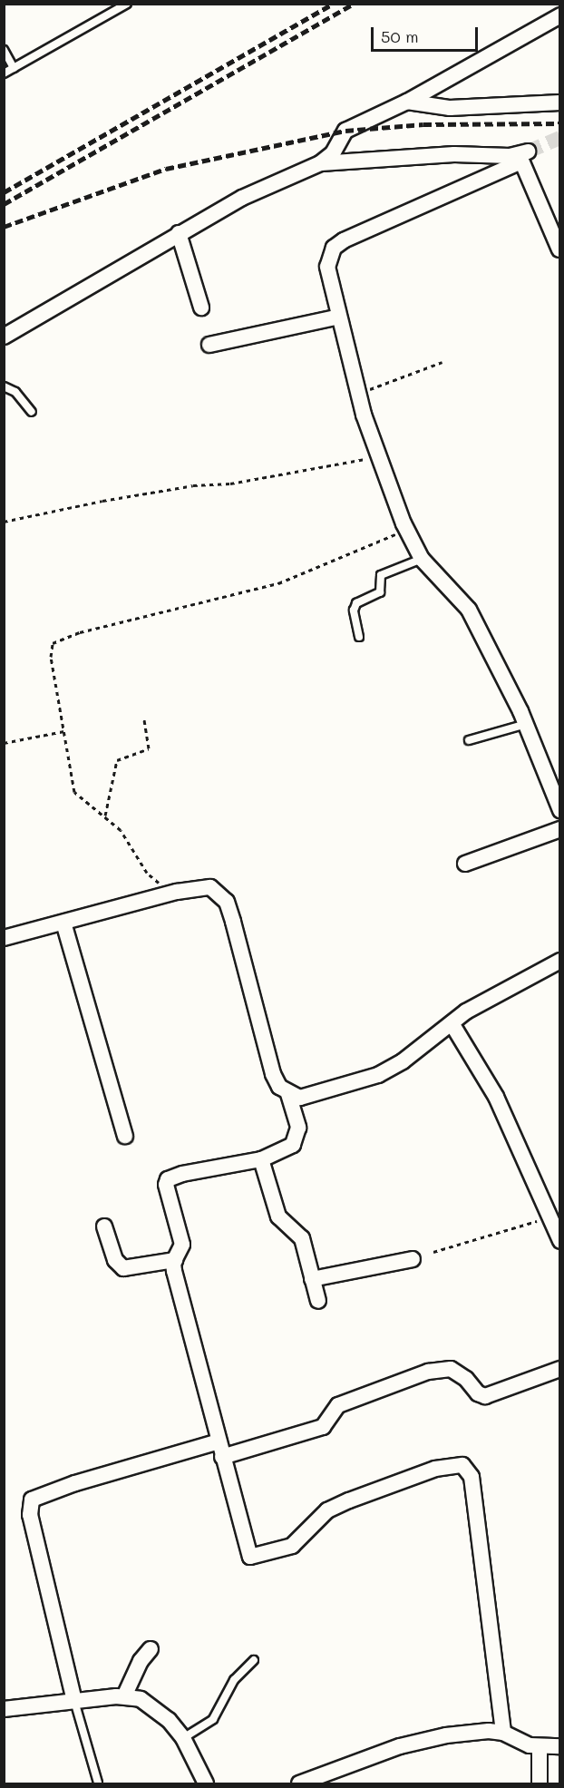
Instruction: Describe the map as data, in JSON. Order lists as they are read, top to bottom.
{
  "scale_bar": "50 m"
}
